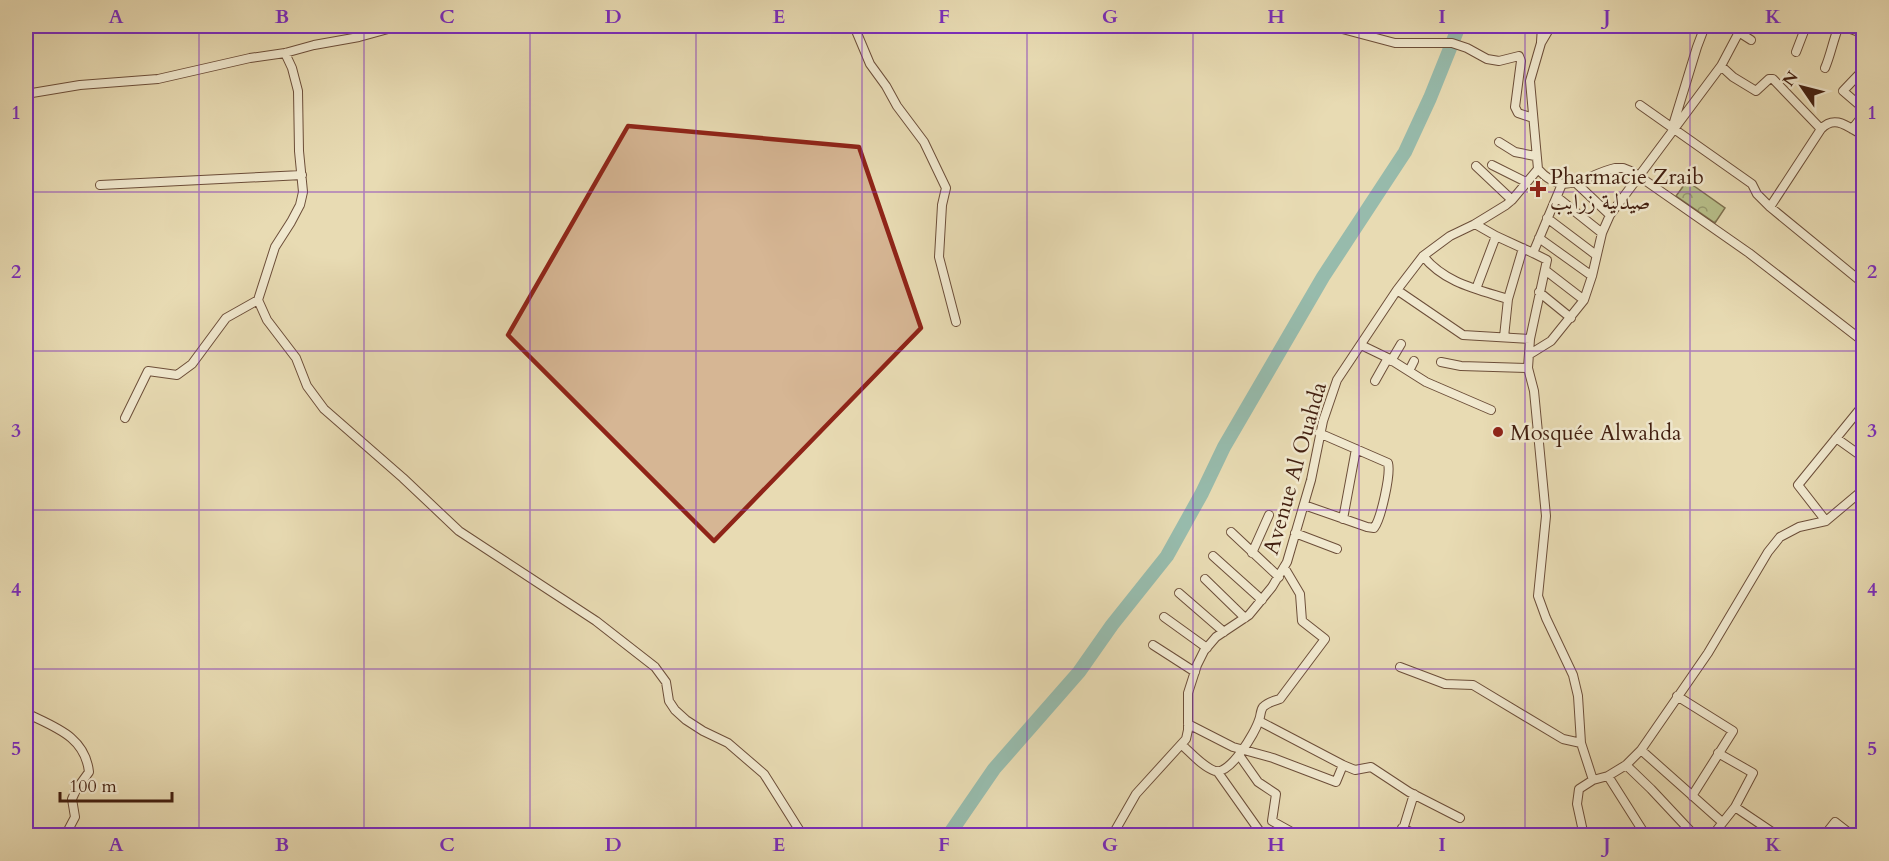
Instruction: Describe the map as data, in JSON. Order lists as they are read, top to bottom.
{
  "streets": {
    "street": ["Avenue Al Ouahda"]
  },
  "places": {
    "health": ["Pharmacie Zraib صيدلية زرايب"],
    "other": ["Mosquée Alwahda"]
  },
  "scale_bar": "100 m",
  "north": "top left",
  "grid": {
    "columns": [
      "A",
      "B",
      "C",
      "D",
      "E",
      "F",
      "G",
      "H",
      "I",
      "J",
      "K"
    ],
    "rows": [
      "1",
      "2",
      "3",
      "4",
      "5"
    ]
  }
}
